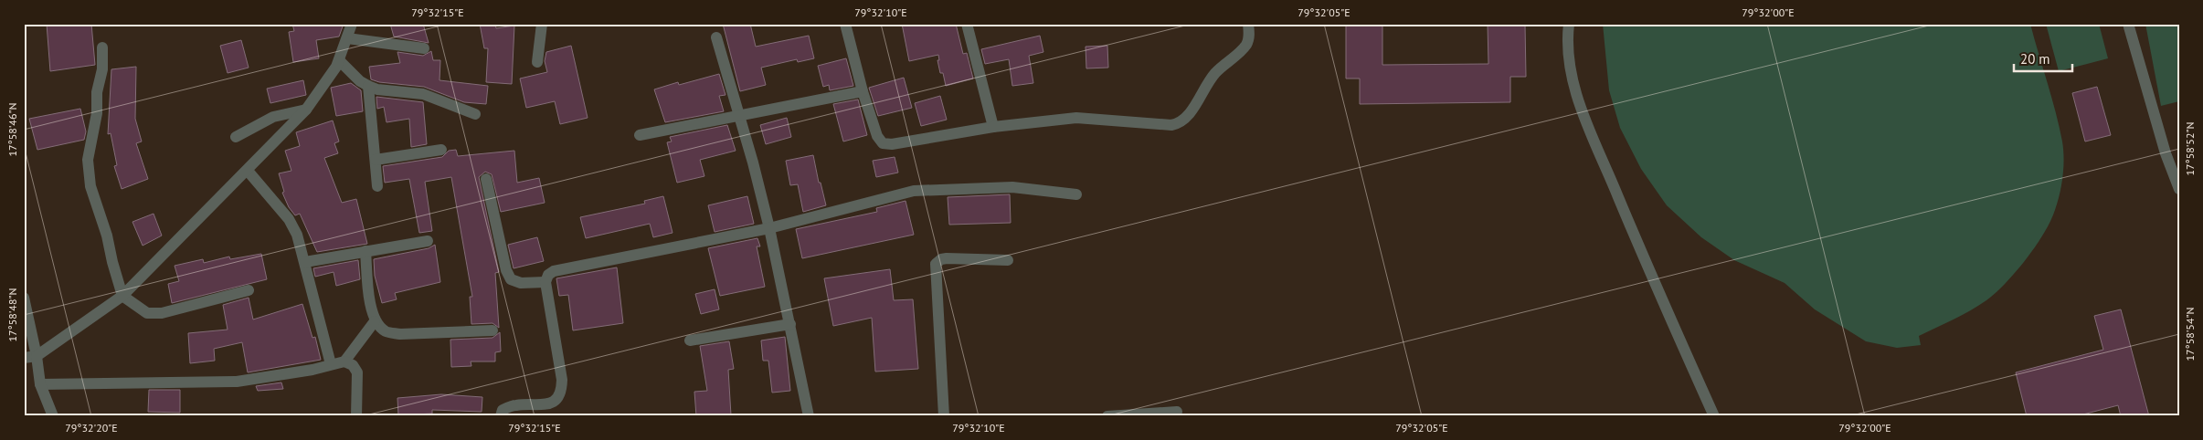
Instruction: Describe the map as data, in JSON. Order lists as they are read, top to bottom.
{
  "scale_bar": "20 m",
  "coordinates": [
    "79°32'15\"E",
    "79°32'10\"E",
    "79°32'05\"E",
    "79°32'00\"E",
    "17°58'46\"N",
    "17°58'52\"N",
    "17°58'48\"N",
    "17°58'54\"N",
    "79°32'20\"E"
  ]
}
